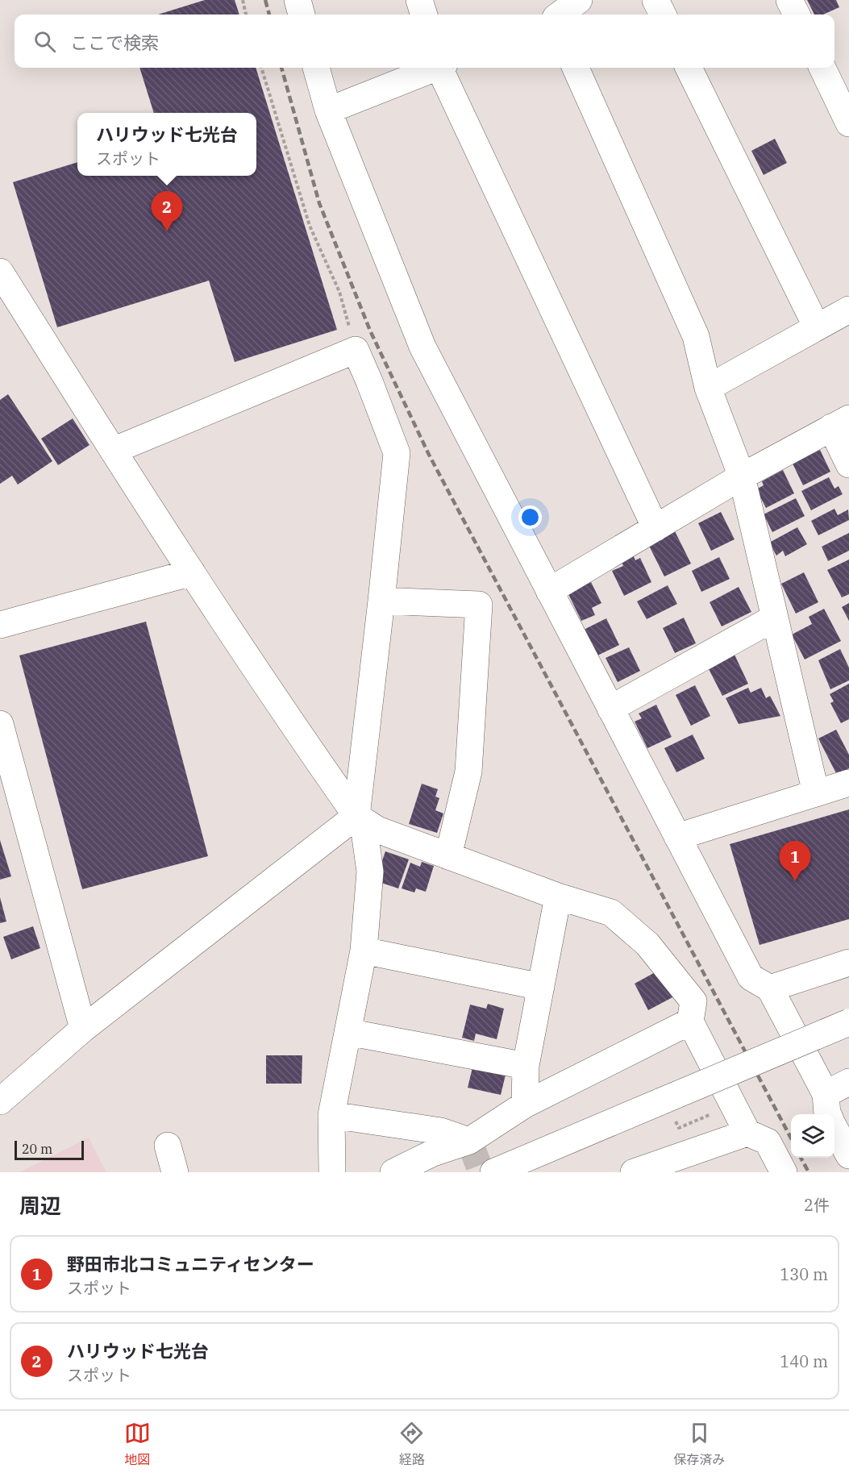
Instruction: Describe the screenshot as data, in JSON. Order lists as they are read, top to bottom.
{
  "scale_bar": "20 m",
  "page": {
    "search": "ここで検索",
    "popup": ["ハリウッド七光台", "スポット"],
    "pins": ["2", "1"],
    "scale": "20 m",
    "heading": ["周辺", "2件"],
    "list": [
      {
        "mark": "1",
        "name": "野田市北コミュニティセンター",
        "note": "スポット",
        "value": "130 m"
      },
      {
        "mark": "2",
        "name": "ハリウッド七光台",
        "note": "スポット",
        "value": "140 m"
      }
    ],
    "nav": ["地図", "経路", "保存済み"]
  }
}
